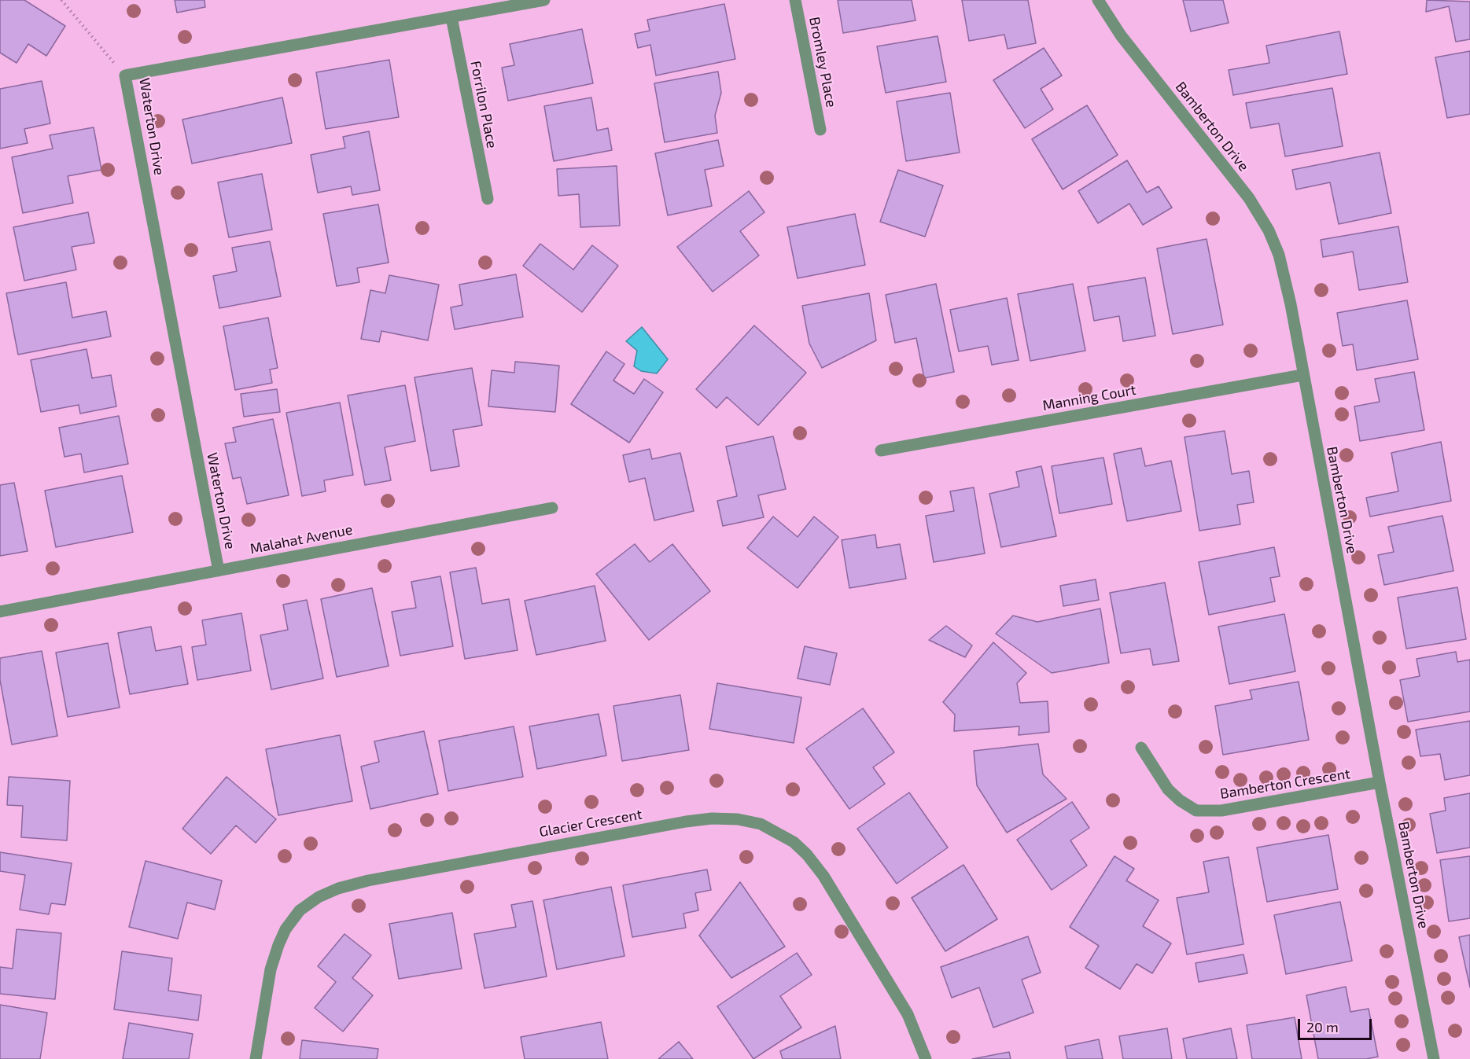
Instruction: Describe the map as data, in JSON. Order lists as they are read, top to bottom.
{
  "streets": {
    "street": [
      "Bromley Place",
      "Forrilon Place",
      "Waterton Drive",
      "Bamberton Drive",
      "Manning Court",
      "Malahat Avenue",
      "Bamberton Crescent",
      "Glacier Crescent"
    ]
  },
  "crossings": [
    ["Forrilon Place", "Waterton Drive"],
    ["Waterton Drive", "Malahat Avenue"],
    ["Bamberton Drive", "Manning Court"],
    ["Bamberton Drive", "Bamberton Crescent"]
  ],
  "scale_bar": "20 m"
}
